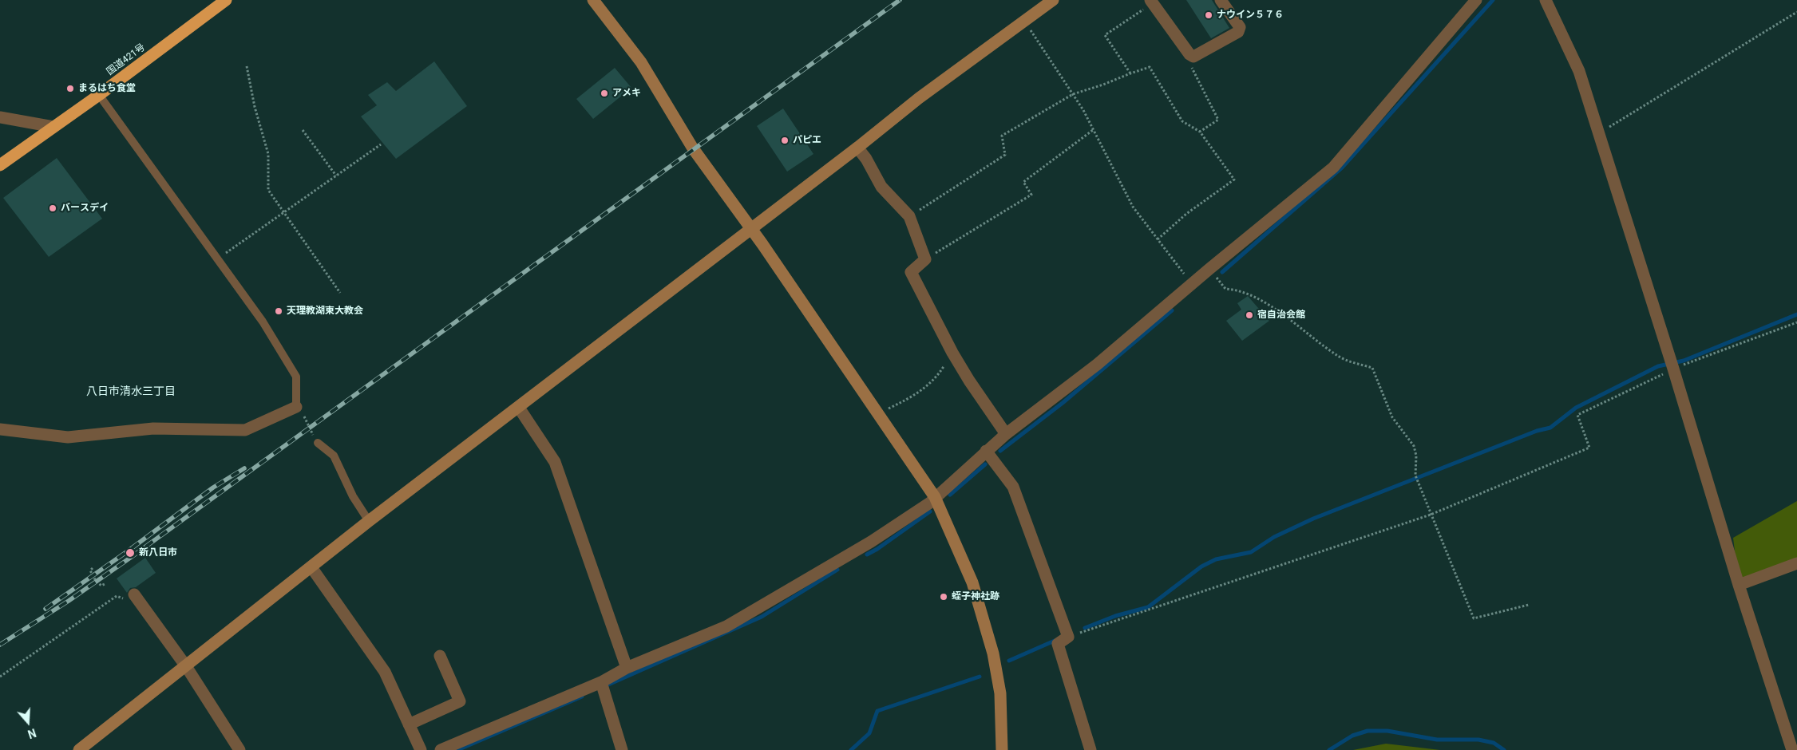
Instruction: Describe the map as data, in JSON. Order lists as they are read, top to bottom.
{
  "streets": {
    "highway": ["国道421号"]
  },
  "districts": ["八日市清水三丁目"],
  "places": [
    "ナウイン５７６",
    "まるはち食堂",
    "アメキ",
    "パピエ",
    "バースデイ",
    "天理教湖東大教会",
    "宿自治会館",
    "新八日市",
    "蛭子神社跡"
  ],
  "north": "bottom"
}
